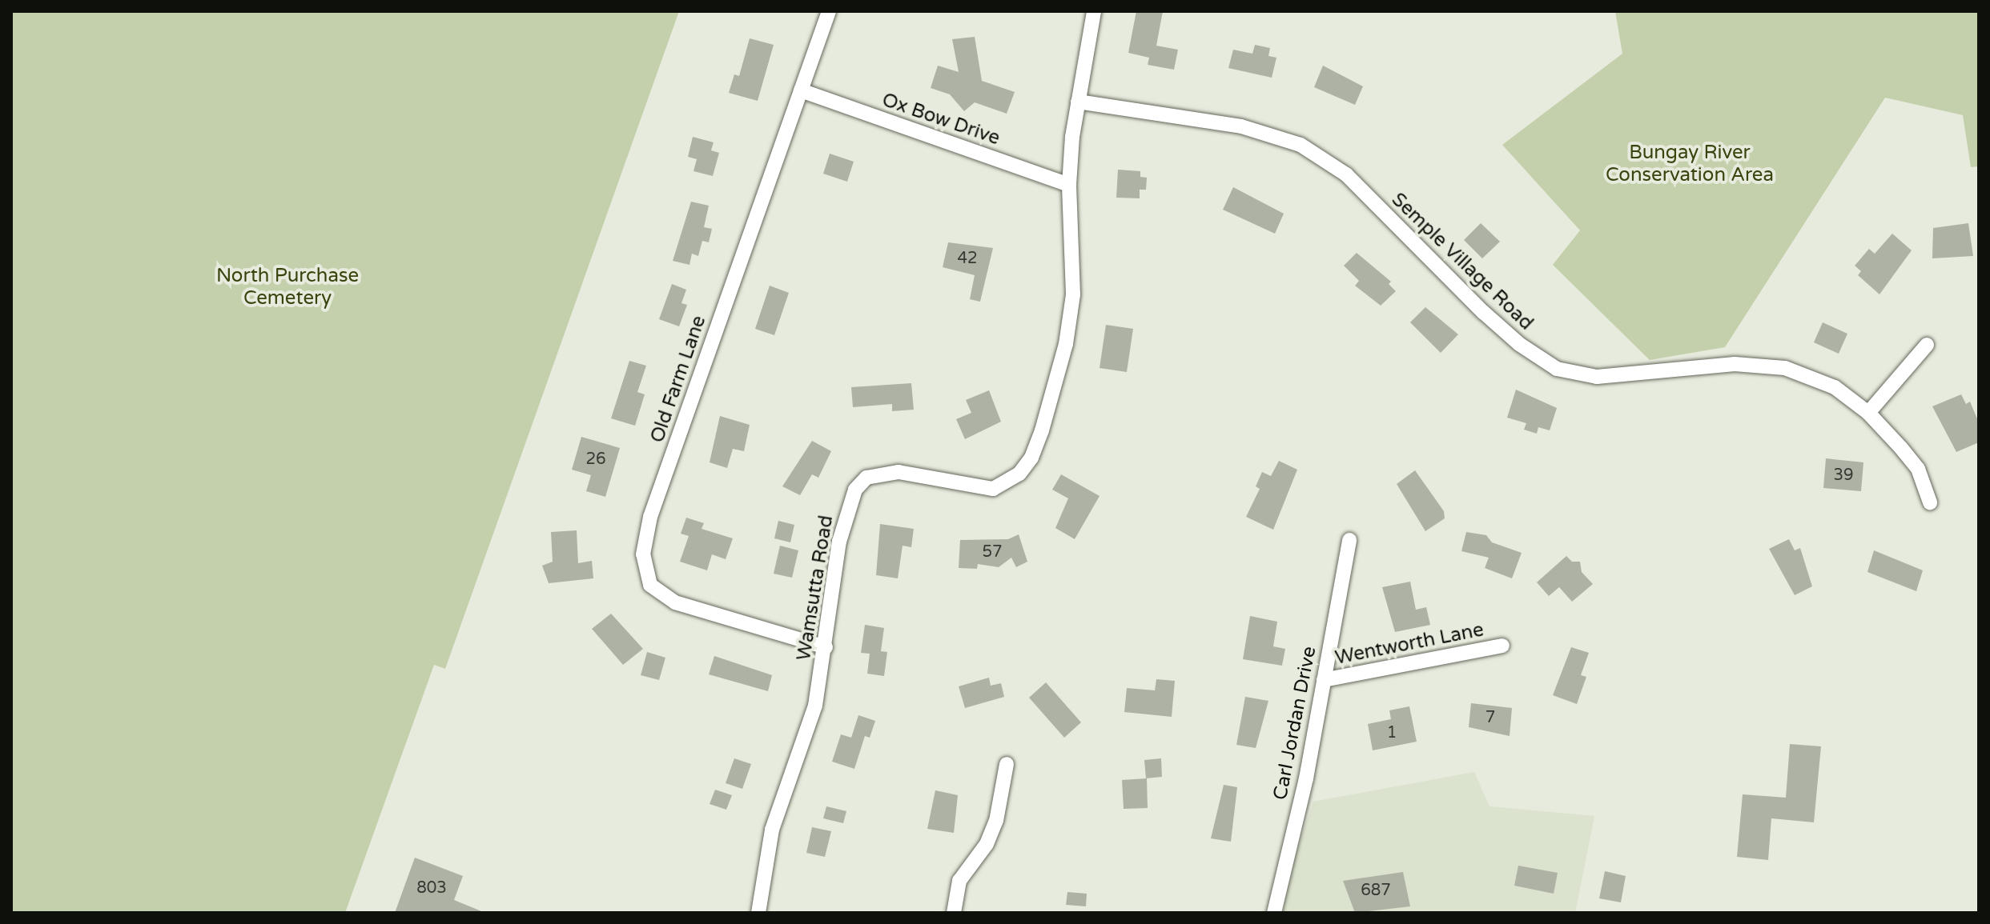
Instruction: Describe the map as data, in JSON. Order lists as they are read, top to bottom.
{
  "streets": {
    "street": [
      "Ox Bow Drive",
      "Semple Village Road",
      "Old Farm Lane",
      "Wamsutta Road",
      "Wentworth Lane",
      "Carl Jordan Drive"
    ]
  },
  "crossings": [
    ["Ox Bow Drive", "Old Farm Lane"],
    ["Ox Bow Drive", "Wamsutta Road"],
    ["Semple Village Road", "Wamsutta Road"],
    ["Old Farm Lane", "Wamsutta Road"],
    ["Wentworth Lane", "Carl Jordan Drive"]
  ],
  "parks": ["Bungay River Conservation Area", "North Purchase Cemetery"],
  "house_numbers": [
    "42",
    "26",
    "39",
    "57",
    "7",
    "1",
    "803",
    "687"
  ]
}
